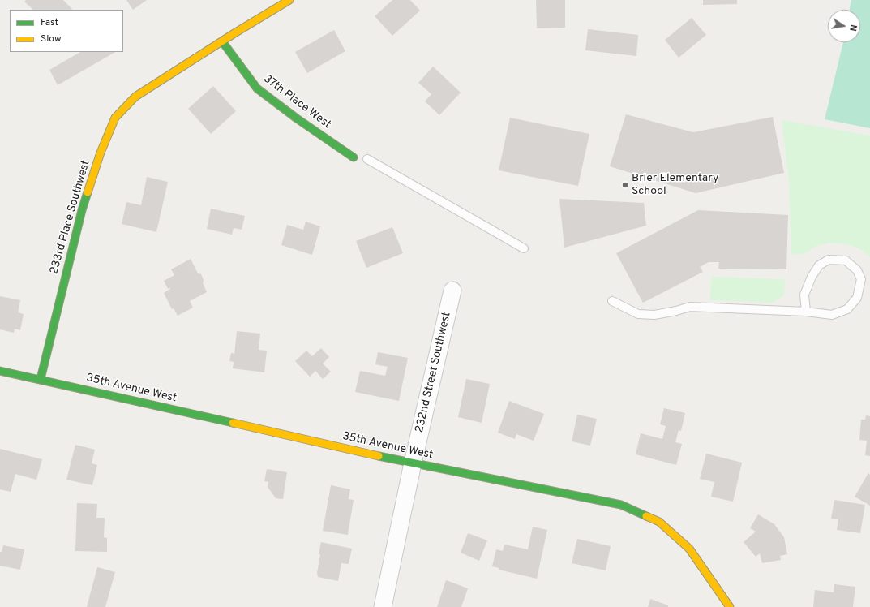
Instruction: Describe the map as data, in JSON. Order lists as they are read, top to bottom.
{
  "streets": {
    "street": [
      "37th Place West",
      "233rd Place Southwest",
      "232nd Street Southwest",
      "35th Avenue West"
    ]
  },
  "crossings": [
    ["37th Place West", "233rd Place Southwest"],
    ["233rd Place Southwest", "35th Avenue West"],
    ["232nd Street Southwest", "35th Avenue West"]
  ],
  "places": ["Brier Elementary School"],
  "legend": ["Fast", "Slow"],
  "north": "right"
}
